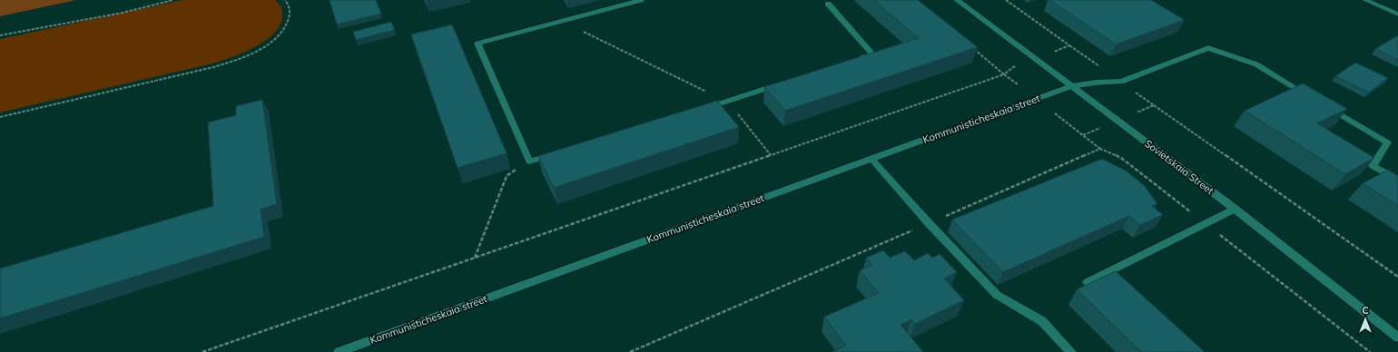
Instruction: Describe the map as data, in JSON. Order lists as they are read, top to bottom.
{
  "streets": {
    "street": ["Kommunisticheskaia street", "Sovietskaia Street"]
  },
  "crossings": [
    ["Kommunisticheskaia street", "Sovietskaia Street"]
  ],
  "north": "top"
}
